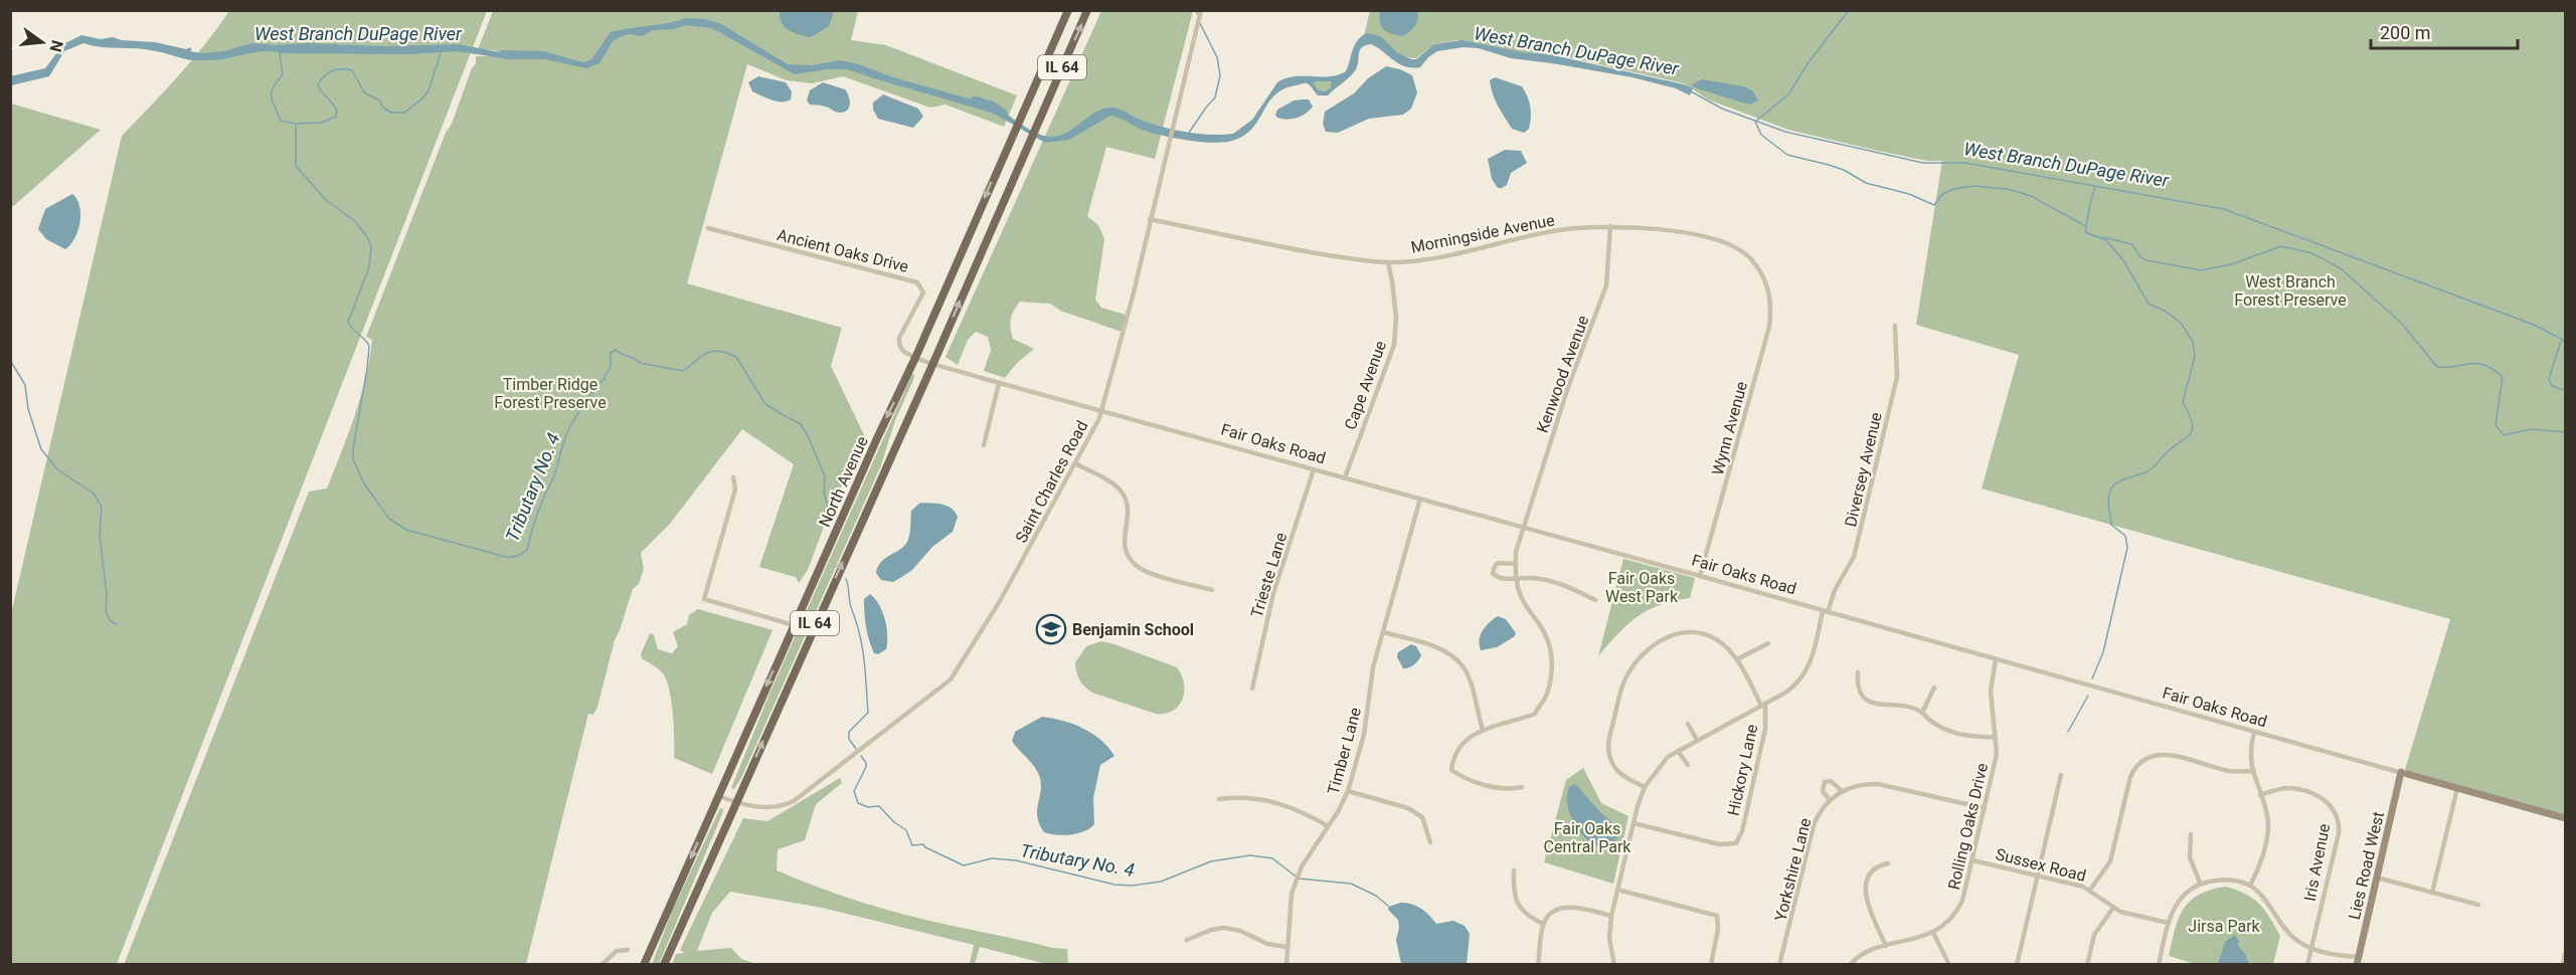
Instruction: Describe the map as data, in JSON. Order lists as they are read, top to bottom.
{
  "streets": {
    "main road": ["IL 64", "North Avenue"],
    "street": [
      "Morningside Avenue",
      "Ancient Oaks Drive",
      "Kenwood Avenue",
      "Cape Avenue",
      "Wynn Avenue",
      "Fair Oaks Road",
      "Diversey Avenue",
      "Saint Charles Road",
      "Trieste Lane",
      "Timber Lane",
      "Hickory Lane",
      "Rolling Oaks Drive",
      "Iris Avenue",
      "Sussex Road",
      "Lies Road West",
      "Yorkshire Lane"
    ]
  },
  "crossings": [
    ["Morningside Avenue", "Kenwood Avenue"],
    ["Morningside Avenue", "Cape Avenue"],
    ["Morningside Avenue", "Wynn Avenue"],
    ["Morningside Avenue", "Saint Charles Road"],
    ["Ancient Oaks Drive", "Fair Oaks Road"],
    ["Ancient Oaks Drive", "North Avenue"],
    ["Kenwood Avenue", "Fair Oaks Road"],
    ["Cape Avenue", "Fair Oaks Road"],
    ["Wynn Avenue", "Fair Oaks Road"],
    ["Fair Oaks Road", "Diversey Avenue"],
    ["Fair Oaks Road", "North Avenue"],
    ["Fair Oaks Road", "Saint Charles Road"],
    ["Fair Oaks Road", "Trieste Lane"],
    ["Fair Oaks Road", "Timber Lane"],
    ["Fair Oaks Road", "Rolling Oaks Drive"],
    ["Fair Oaks Road", "Lies Road West"],
    ["Diversey Avenue", "Hickory Lane"],
    ["North Avenue", "Saint Charles Road"],
    ["Rolling Oaks Drive", "Sussex Road"],
    ["Rolling Oaks Drive", "Yorkshire Lane"]
  ],
  "water": ["West Branch DuPage River", "Tributary No. 4"],
  "parks": [
    "West Branch Forest Preserve",
    "Timber Ridge Forest Preserve",
    "Fair Oaks West Park",
    "Fair Oaks Central Park",
    "Jirsa Park"
  ],
  "places": {
    "school or university": ["Benjamin School"]
  },
  "scale_bar": "200 m",
  "north": "right"
}
